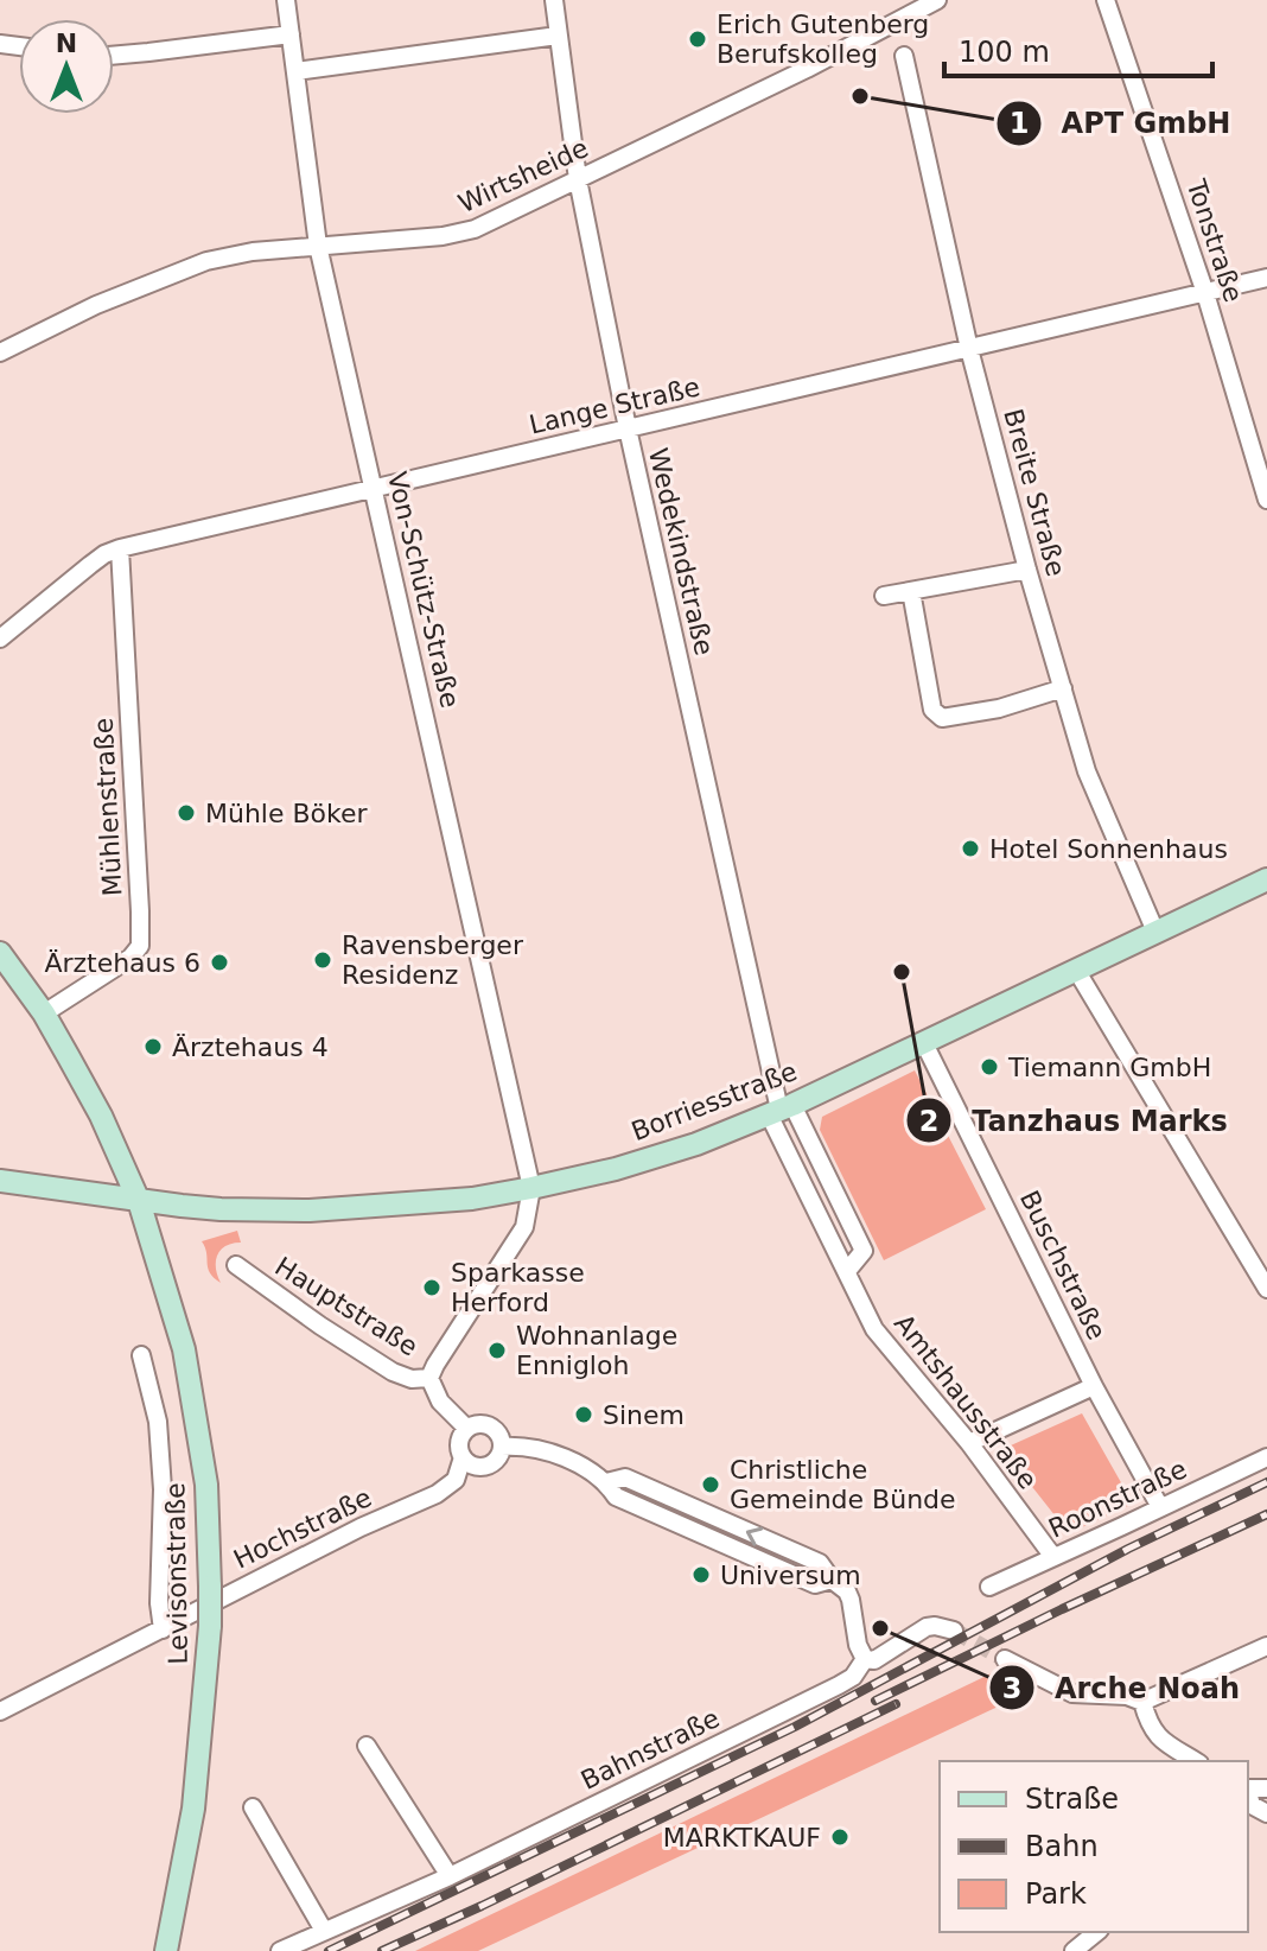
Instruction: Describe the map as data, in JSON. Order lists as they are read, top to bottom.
{
  "streets": {
    "main road": ["Borriesstraße", "Levisonstraße"],
    "street": [
      "Wirtsheide",
      "Tonstraße",
      "Lange Straße",
      "Breite Straße",
      "Wedekindstraße",
      "Von-Schütz-Straße",
      "Mühlenstraße",
      "Buschstraße",
      "Hauptstraße",
      "Amtshausstraße",
      "Roonstraße",
      "Hochstraße",
      "Bahnstraße"
    ]
  },
  "crossings": [
    ["Wirtsheide", "Wedekindstraße"],
    ["Wirtsheide", "Von-Schütz-Straße"],
    ["Tonstraße", "Lange Straße"],
    ["Lange Straße", "Breite Straße"],
    ["Lange Straße", "Wedekindstraße"],
    ["Lange Straße", "Von-Schütz-Straße"],
    ["Lange Straße", "Mühlenstraße"],
    ["Breite Straße", "Borriesstraße"],
    ["Wedekindstraße", "Borriesstraße"],
    ["Wedekindstraße", "Amtshausstraße"],
    ["Von-Schütz-Straße", "Borriesstraße"],
    ["Mühlenstraße", "Levisonstraße"],
    ["Borriesstraße", "Buschstraße"],
    ["Borriesstraße", "Amtshausstraße"],
    ["Borriesstraße", "Levisonstraße"],
    ["Buschstraße", "Roonstraße"],
    ["Hauptstraße", "Hochstraße"],
    ["Amtshausstraße", "Roonstraße"]
  ],
  "places": [
    "Erich Gutenberg Berufskolleg",
    "APT GmbH",
    "Mühle Böker",
    "Hotel Sonnenhaus",
    "Ravensberger Residenz",
    "Ärztehaus 6",
    "Tanzhaus Marks",
    "Ärztehaus 4",
    "Tiemann GmbH",
    "Sparkasse Herford",
    "Wohnanlage Ennigloh",
    "Sinem",
    "Christliche Gemeinde Bünde",
    "Universum",
    "Arche Noah",
    "MARKTKAUF"
  ],
  "legend": ["Straße", "Bahn", "Park"],
  "scale_bar": "100 m",
  "north": "top"
}
